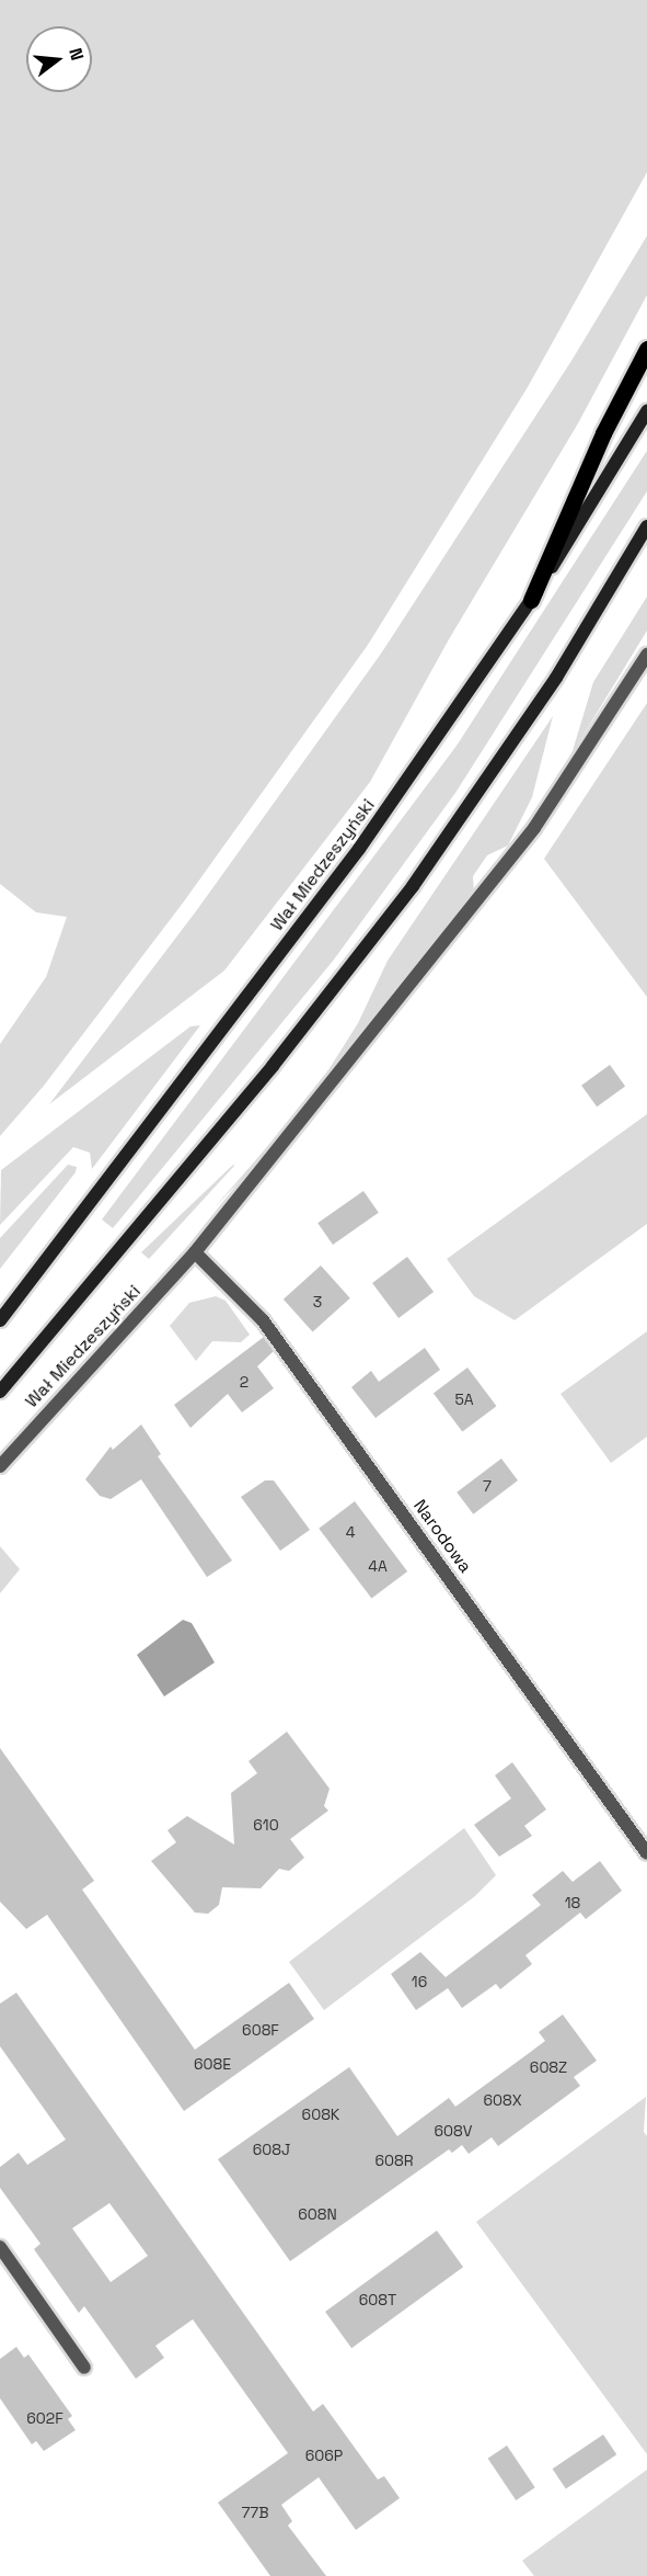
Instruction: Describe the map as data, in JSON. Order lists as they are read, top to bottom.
{
  "streets": {
    "main road": ["Wał Miedzeszyński"],
    "street": ["Narodowa"]
  },
  "crossings": [
    ["Wał Miedzeszyński", "Narodowa"]
  ],
  "house_numbers": [
    "3",
    "2",
    "5A",
    "7",
    "4",
    "4A",
    "610",
    "18",
    "16",
    "608F",
    "608E",
    "608Z",
    "608X",
    "608K",
    "608V",
    "608J",
    "608R",
    "608N",
    "608T",
    "602F",
    "606P",
    "77B"
  ],
  "north": "right"
}
